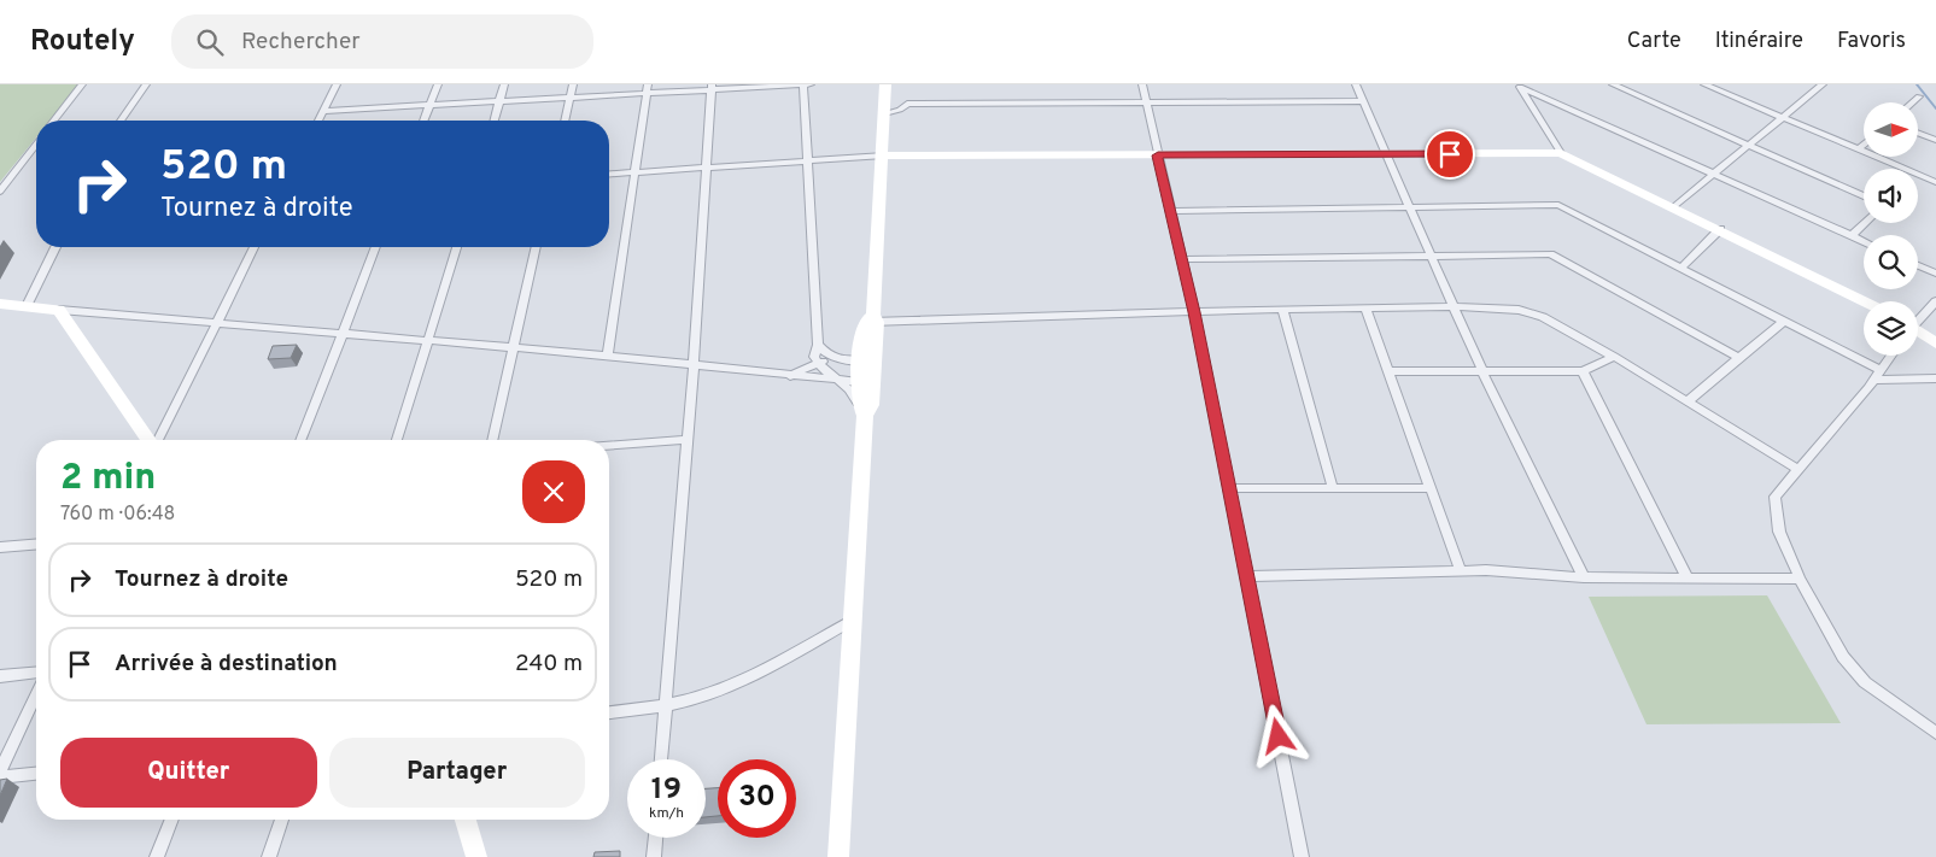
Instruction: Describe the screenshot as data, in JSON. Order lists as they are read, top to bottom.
{
  "north": "right",
  "page": {
    "header": "Routely",
    "search": "Rechercher",
    "nav": ["Carte", "Itinéraire", "Favoris"],
    "turn": ["520 m", "Tournez à droite"],
    "heading": ["2 min", "760 m · 06:48"],
    "list": [
      {
        "name": "Tournez à droite",
        "value": "520 m"
      },
      {
        "name": "Arrivée à destination",
        "value": "240 m"
      }
    ],
    "buttons": ["Quitter", "Partager"],
    "speed": "19 km/h",
    "limit": "30"
  }
}
